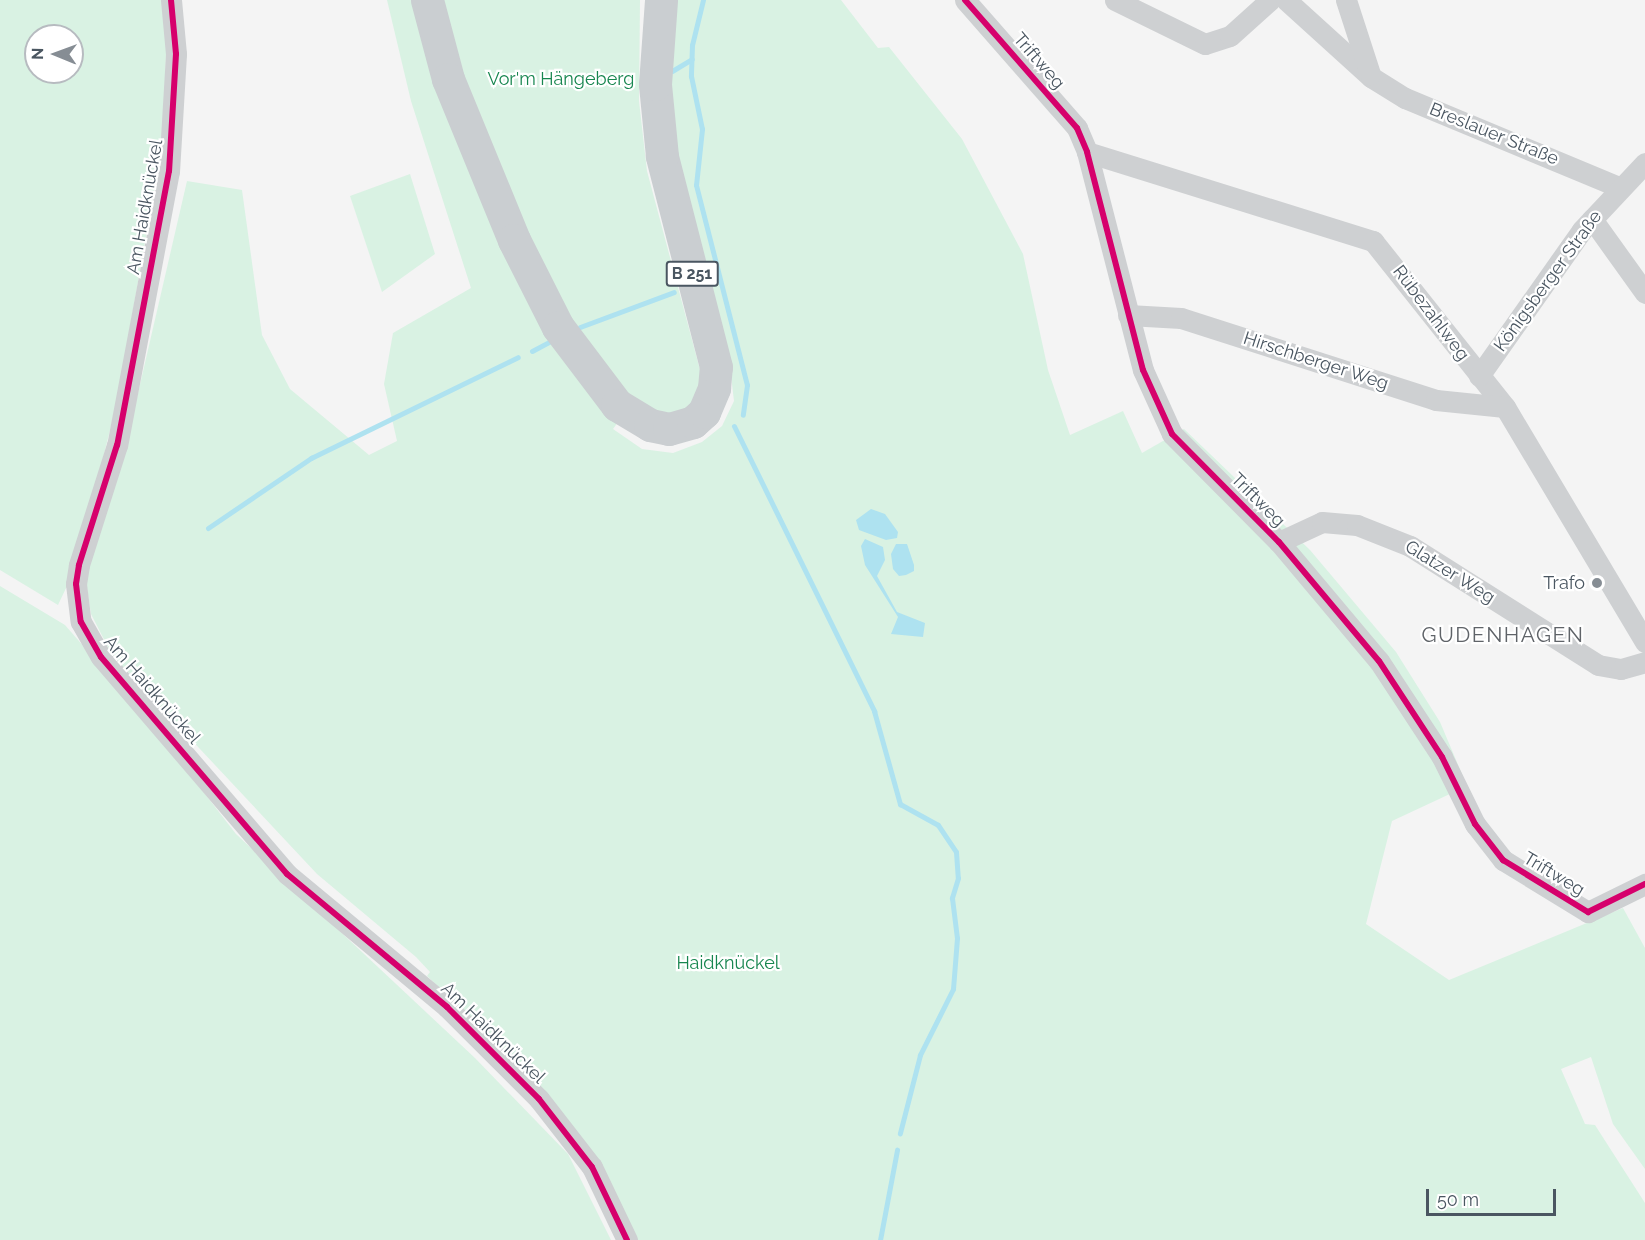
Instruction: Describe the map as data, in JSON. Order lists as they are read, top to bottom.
{
  "streets": {
    "main road": ["B 251"],
    "street": [
      "Triftweg",
      "Breslauer Straße",
      "Am Haidknückel",
      "Königsberger Straße",
      "Rübezahlweg",
      "Hirschberger Weg",
      "Glatzer Weg"
    ]
  },
  "crossings": [
    ["Triftweg", "Rübezahlweg"],
    ["Triftweg", "Hirschberger Weg"],
    ["Triftweg", "Glatzer Weg"],
    ["Breslauer Straße", "Königsberger Straße"],
    ["Königsberger Straße", "Rübezahlweg"],
    ["Rübezahlweg", "Hirschberger Weg"]
  ],
  "districts": ["GUDENHAGEN"],
  "parks": ["Vor'm Hängeberg", "Haidknückel"],
  "places": ["Trafo"],
  "scale_bar": "50 m",
  "north": "left"
}
